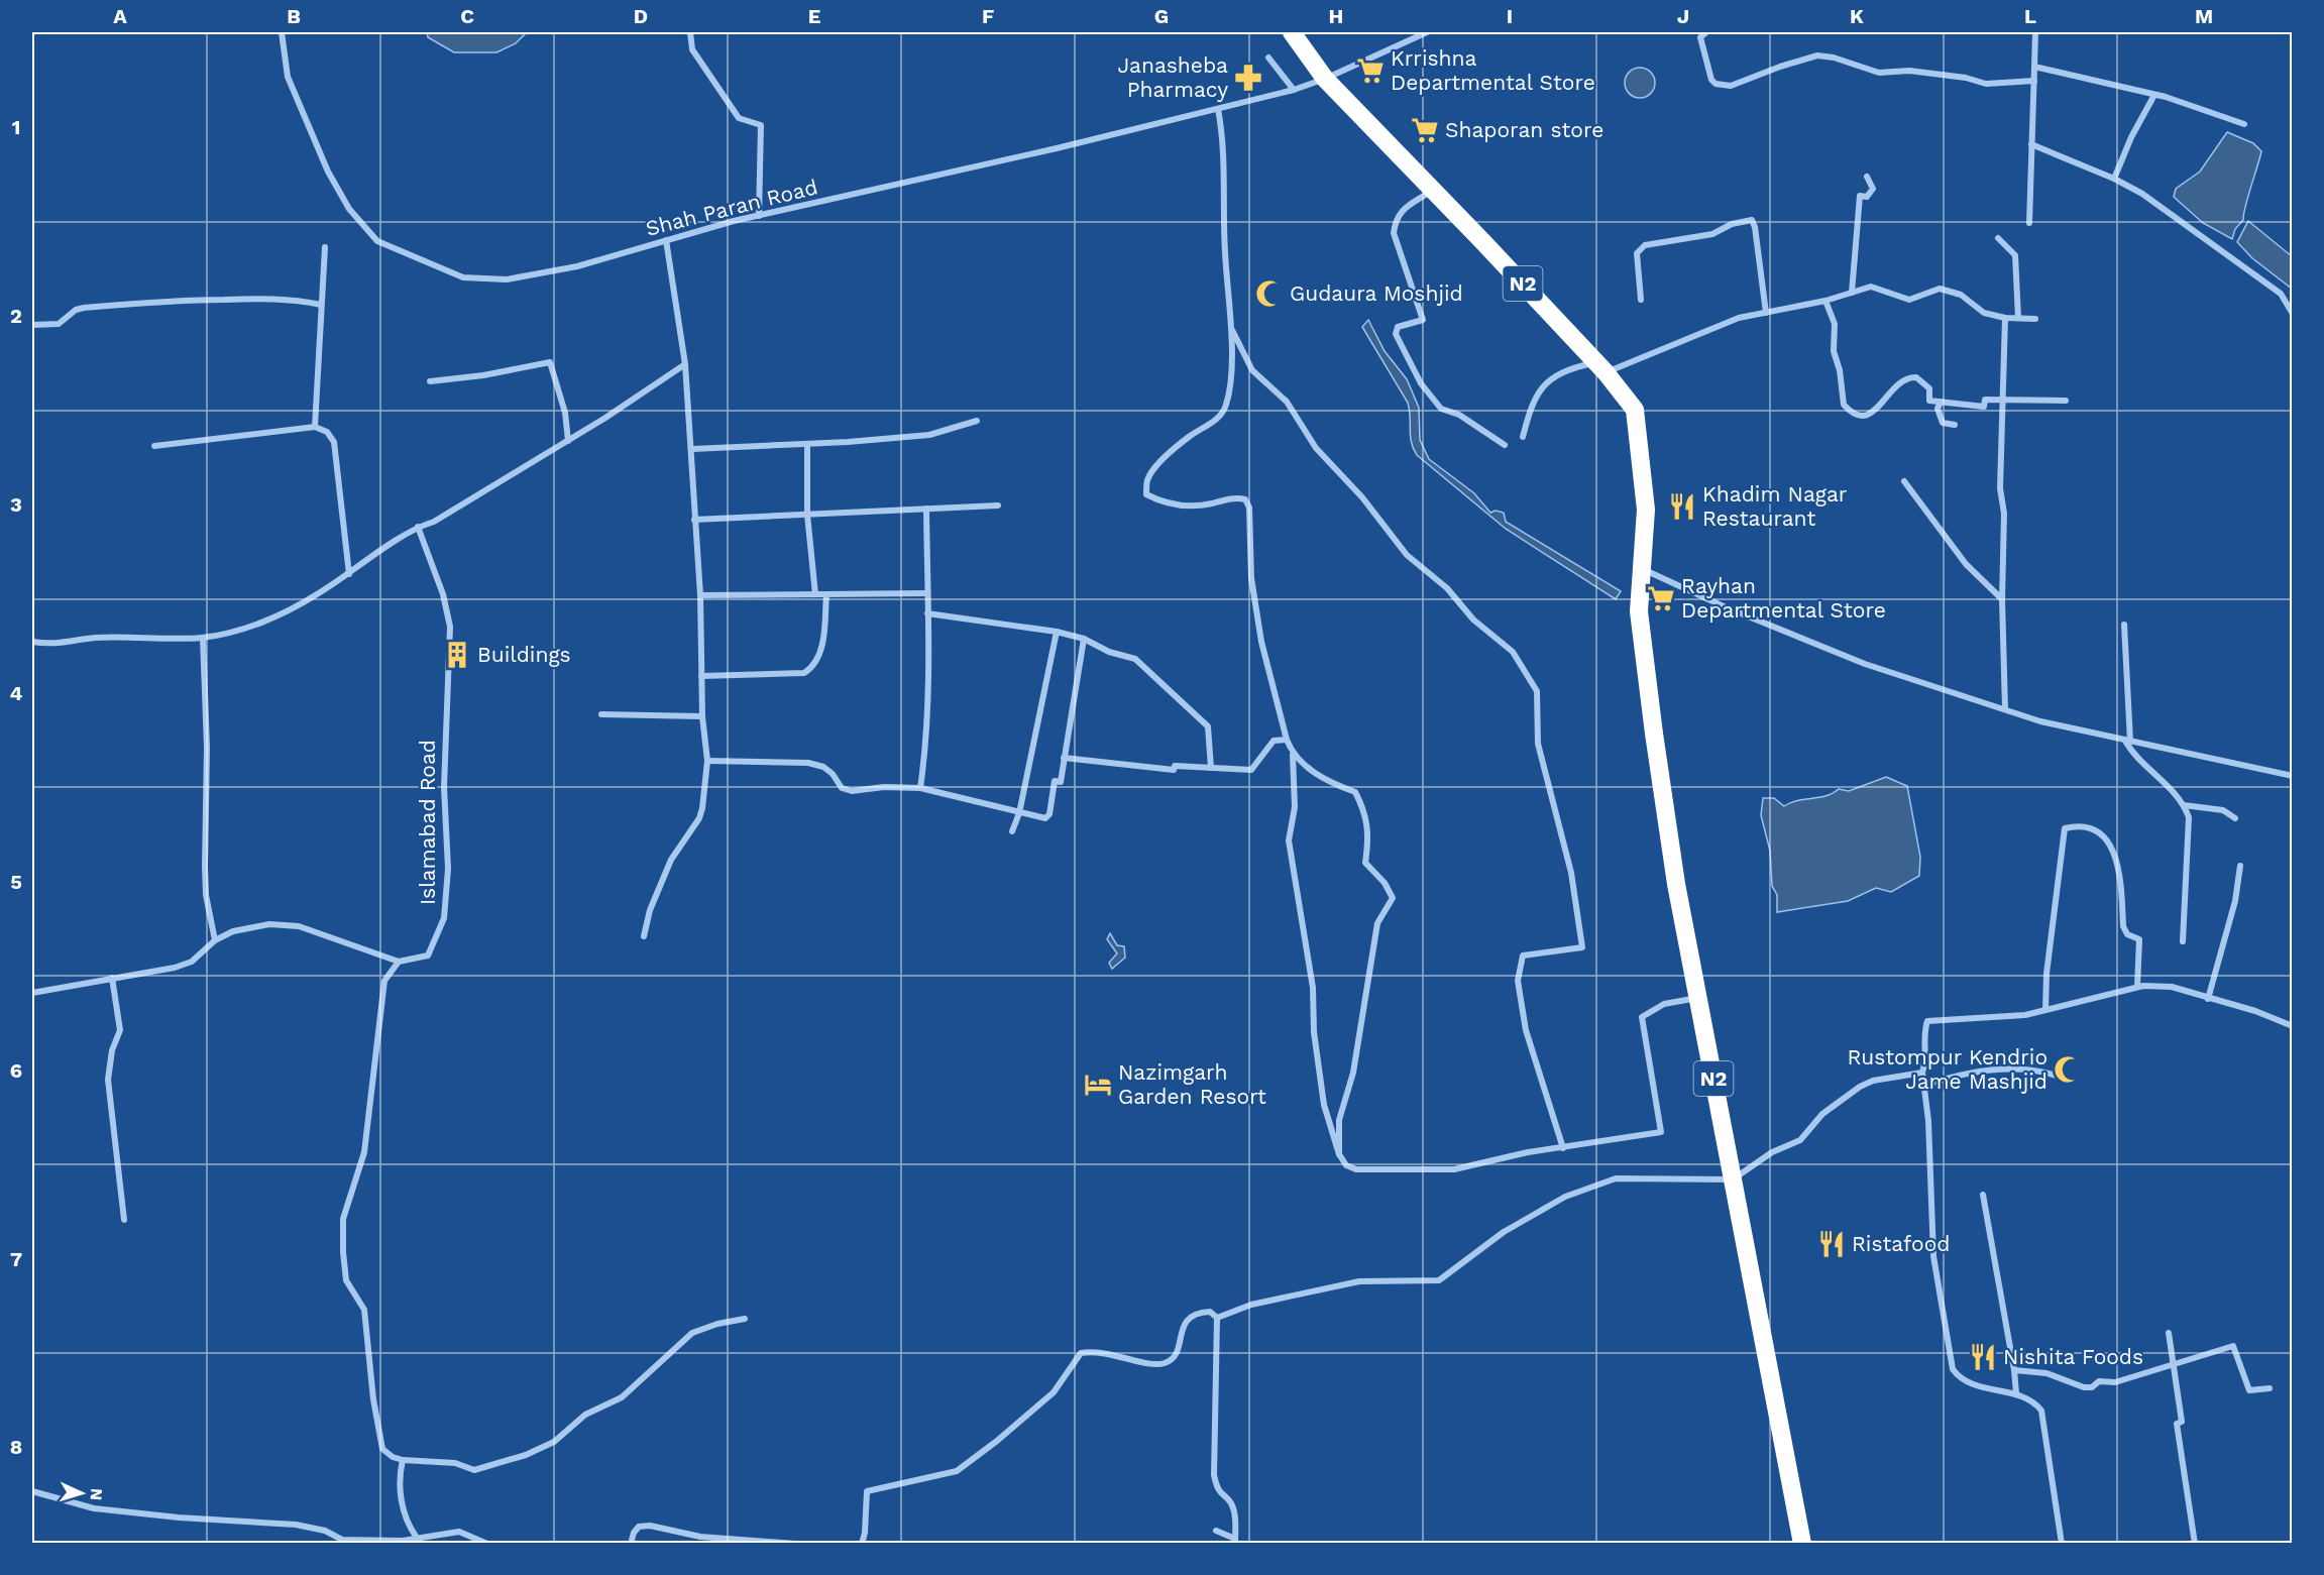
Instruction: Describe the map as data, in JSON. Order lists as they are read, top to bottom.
{
  "streets": {
    "highway": ["N2"],
    "street": ["Shah Paran Road", "Islamabad Road"]
  },
  "crossings": [
    ["Shah Paran Road", "N2"]
  ],
  "places": {
    "supermarket": ["Krrishna Departmental Store", "Shaporan store", "Rayhan Departmental Store"],
    "pharmacy": ["Janasheba Pharmacy"],
    "mosque": ["Gudaura Moshjid", "Rustompur Kendrio Jame Mashjid"],
    "restaurant": ["Khadim Nagar Restaurant", "Ristafood", "Nishita Foods"],
    "building": ["Buildings"],
    "hotel": ["Nazimgarh Garden Resort"]
  },
  "north": "right",
  "grid": {
    "columns": [
      "A",
      "B",
      "C",
      "D",
      "E",
      "F",
      "G",
      "H",
      "I",
      "J",
      "K",
      "L",
      "M"
    ],
    "rows": [
      "1",
      "2",
      "3",
      "4",
      "5",
      "6",
      "7",
      "8"
    ]
  }
}
